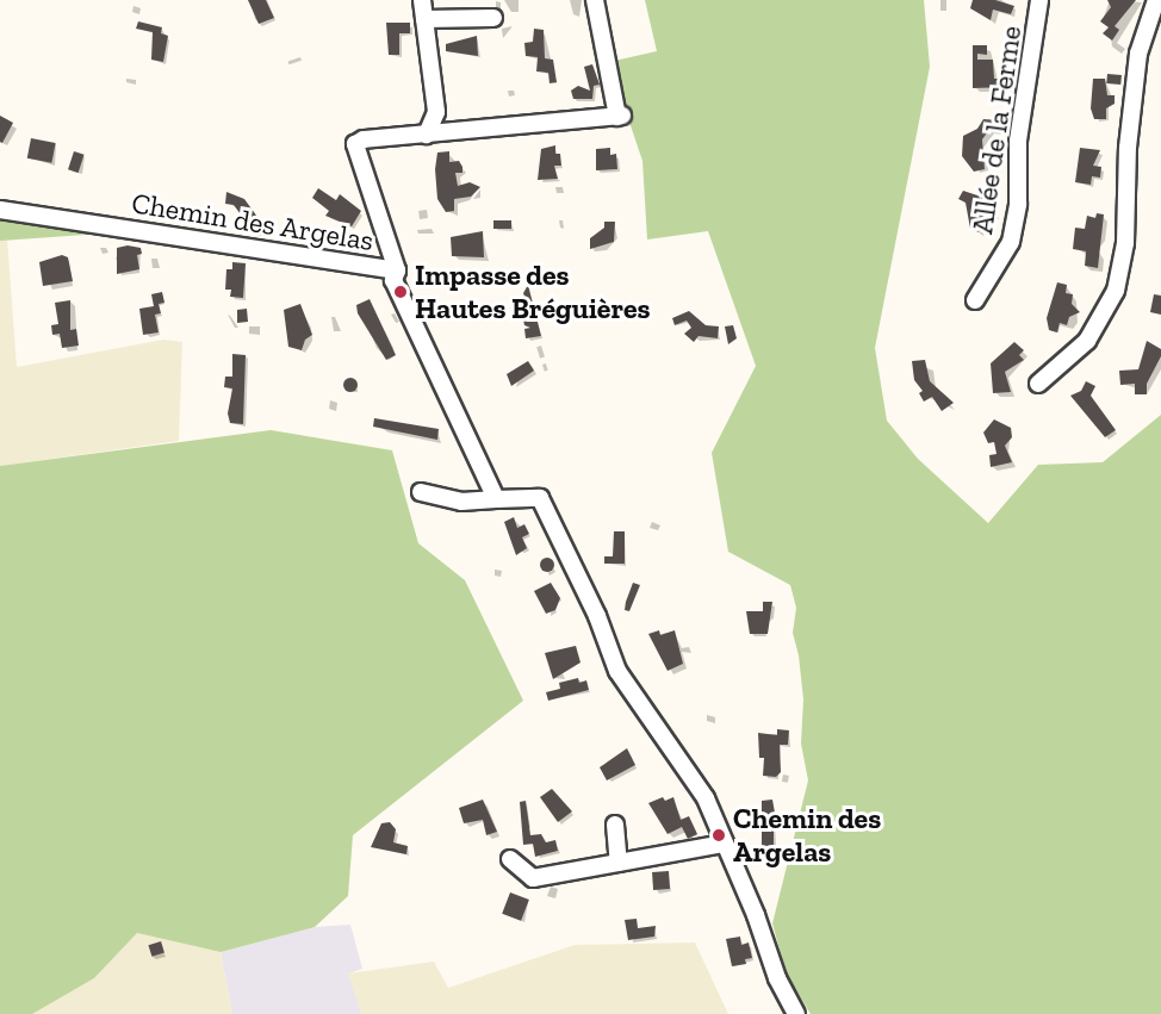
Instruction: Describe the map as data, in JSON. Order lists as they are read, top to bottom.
{
  "streets": {
    "street": ["Allée de la Ferme", "Chemin des Argelas"]
  },
  "places": ["Impasse des Hautes Bréguières", "Chemin des Argelas"]
}
